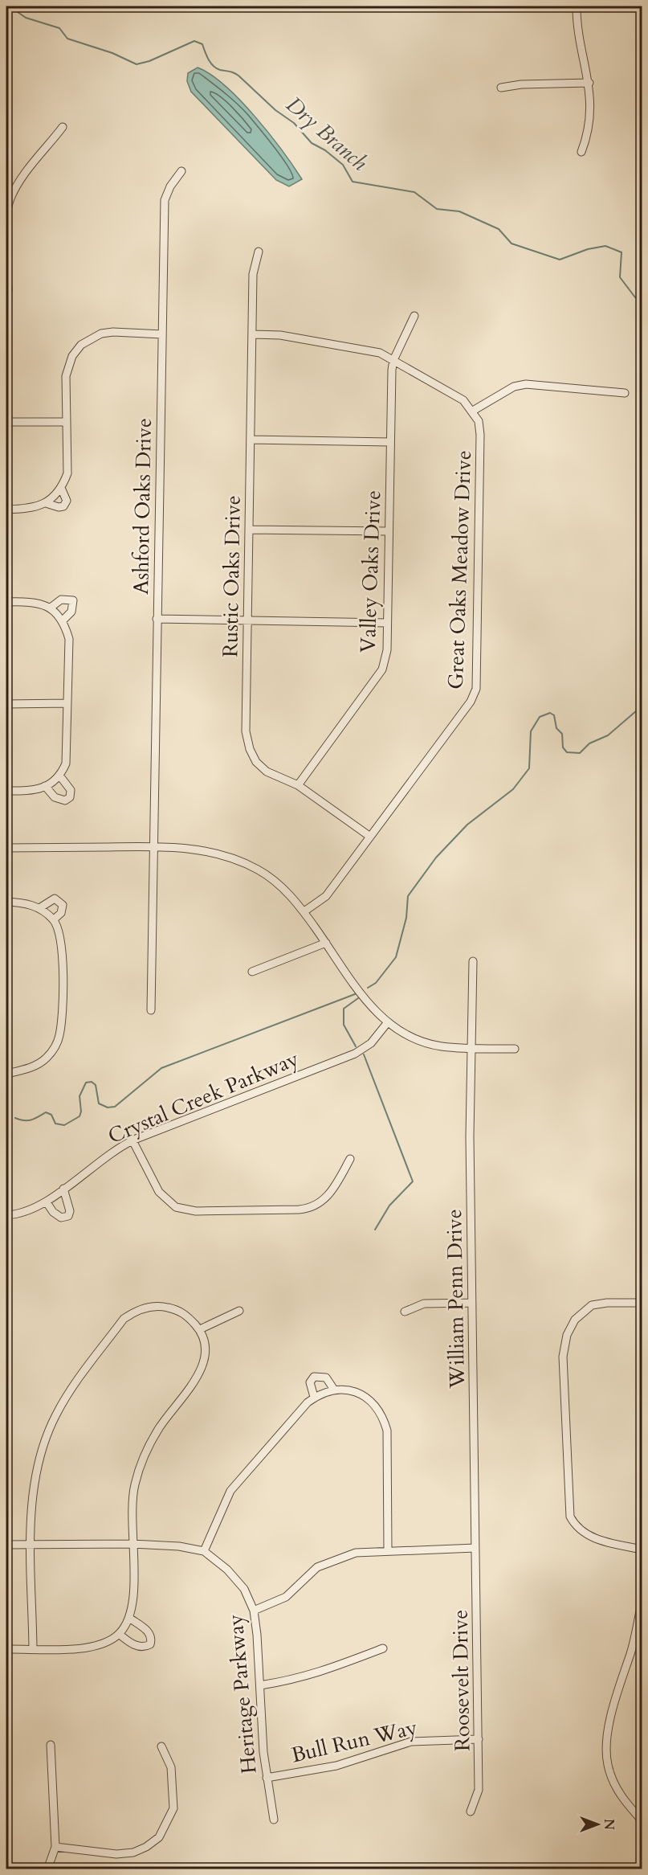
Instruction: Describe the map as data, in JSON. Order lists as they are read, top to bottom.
{
  "streets": {
    "street": [
      "Ashford Oaks Drive",
      "Great Oaks Meadow Drive",
      "Valley Oaks Drive",
      "Rustic Oaks Drive",
      "Crystal Creek Parkway",
      "William Penn Drive",
      "Roosevelt Drive",
      "Heritage Parkway",
      "Bull Run Way"
    ]
  },
  "crossings": [
    ["Great Oaks Meadow Drive", "Rustic Oaks Drive"],
    ["Valley Oaks Drive", "Rustic Oaks Drive"],
    ["William Penn Drive", "Roosevelt Drive"],
    ["Roosevelt Drive", "Bull Run Way"],
    ["Heritage Parkway", "Bull Run Way"]
  ],
  "water": ["Dry Branch"],
  "north": "right"
}
